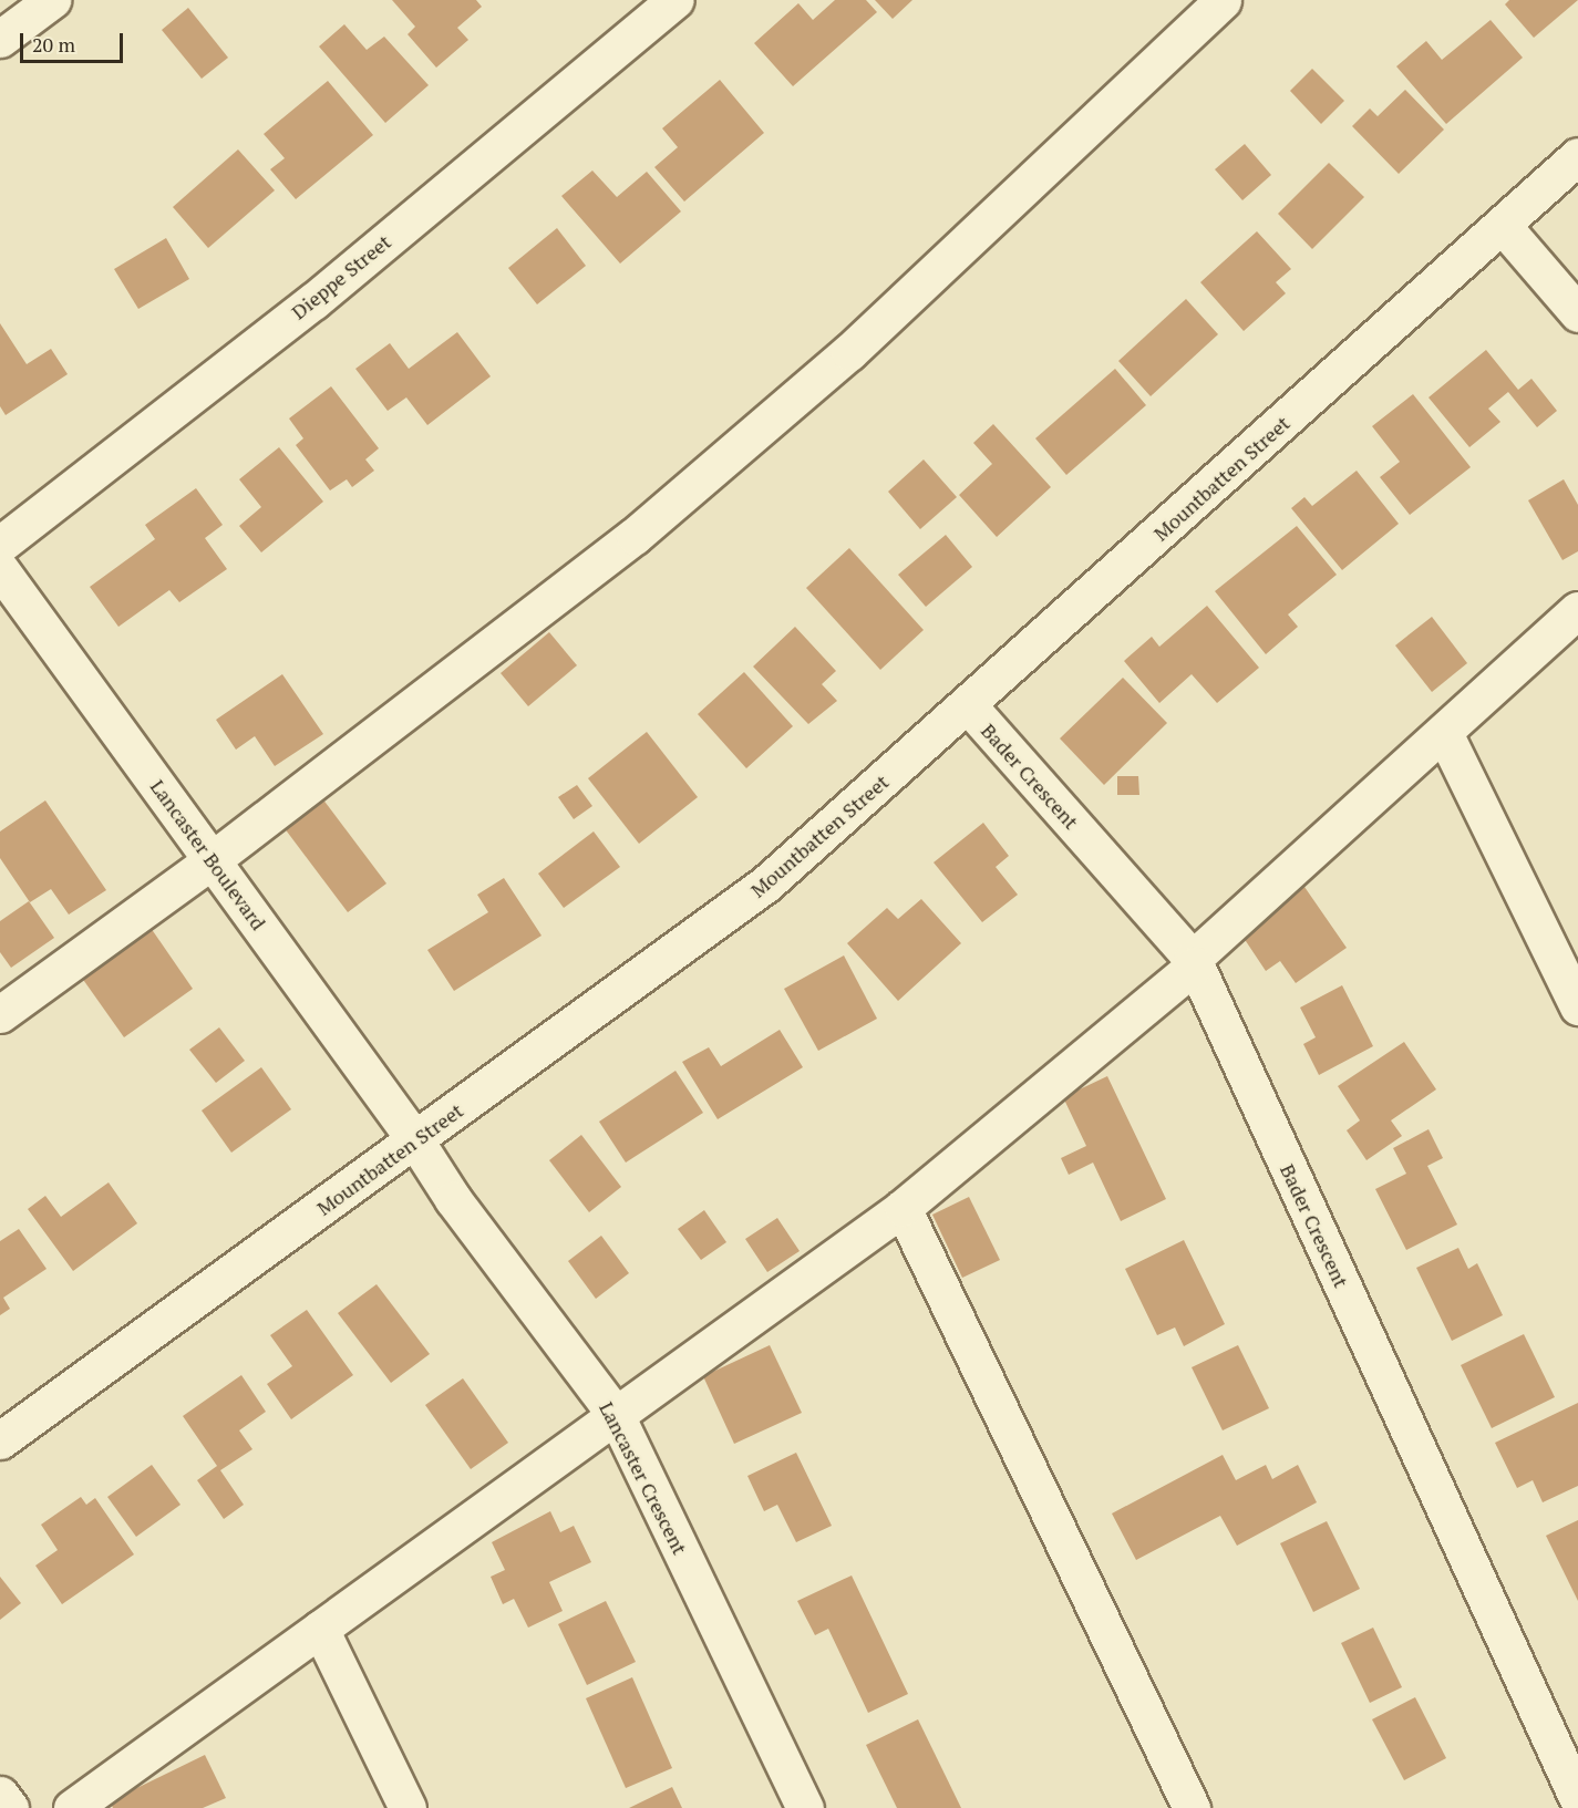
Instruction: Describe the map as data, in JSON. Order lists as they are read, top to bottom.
{
  "streets": {
    "street": [
      "Dieppe Street",
      "Mountbatten Street",
      "Bader Crescent",
      "Lancaster Boulevard",
      "Lancaster Crescent"
    ]
  },
  "crossings": [
    ["Mountbatten Street", "Bader Crescent"],
    ["Mountbatten Street", "Lancaster Boulevard"],
    ["Mountbatten Street", "Lancaster Crescent"],
    ["Lancaster Boulevard", "Lancaster Crescent"]
  ],
  "scale_bar": "20 m"
}
